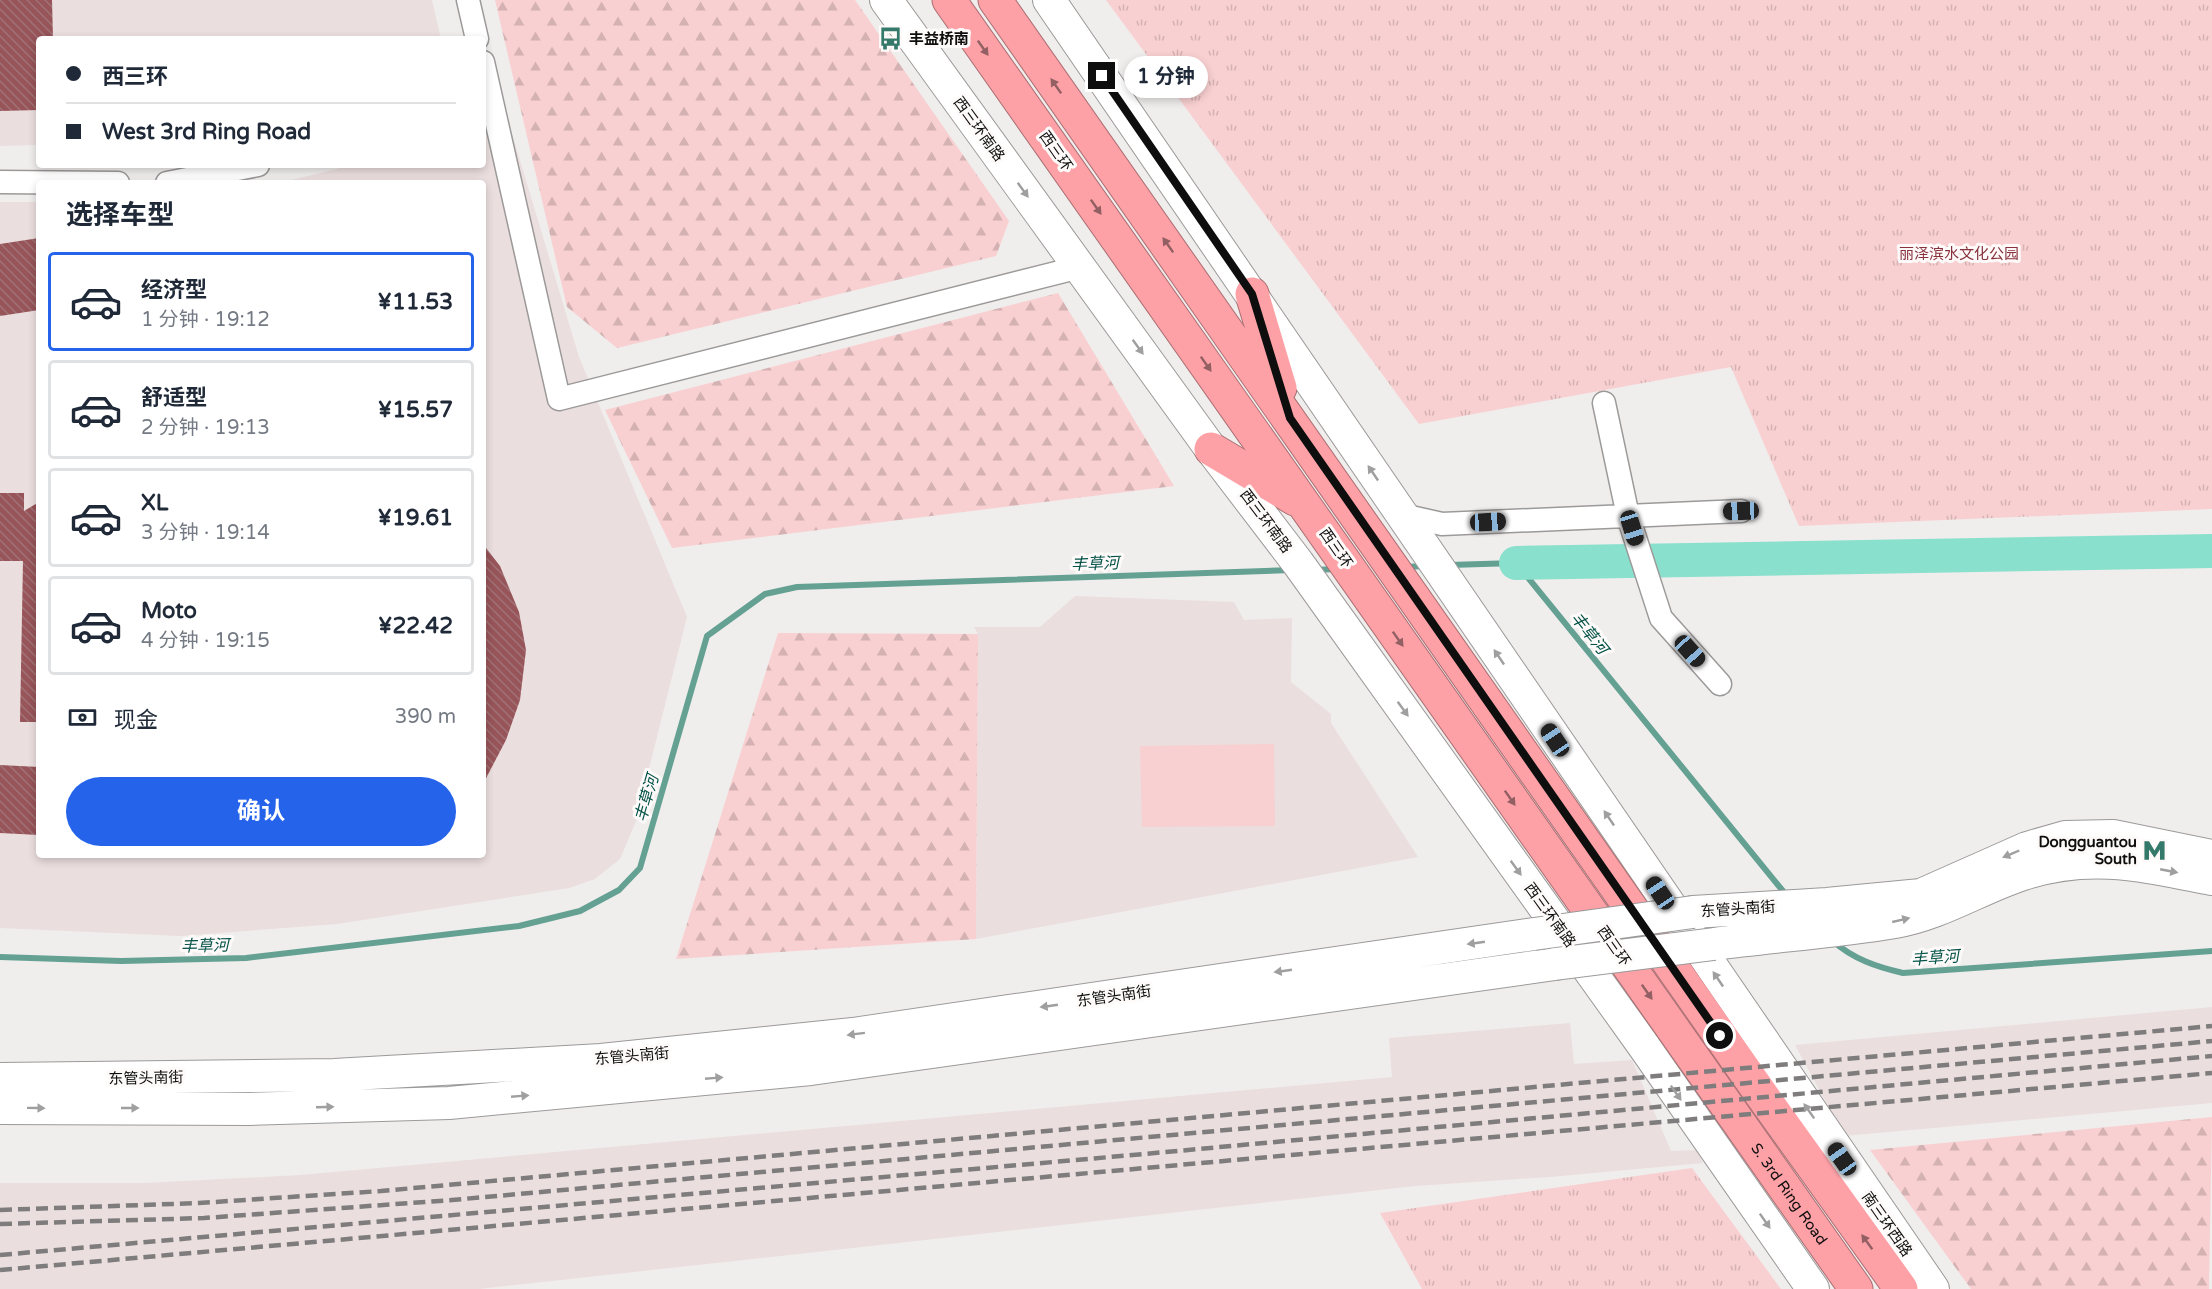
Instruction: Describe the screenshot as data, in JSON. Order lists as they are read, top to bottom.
{
  "streets": {
    "highway": ["西三环", "S. 3rd Ring Road"],
    "main road": ["西三环南路", "东管头南街", "南三环西路"]
  },
  "crossings": [
    ["西三环", "S. 3rd Ring Road"]
  ],
  "one_way": ["南三环西路"],
  "water": ["丰草河"],
  "parks": ["丽泽滨水文化公园"],
  "places": {
    "bus stop": ["丰益桥南"],
    "metro station": ["Dongguantou South"]
  },
  "page": {
    "banner": ["西三环", "West 3rd Ring Road"],
    "bubble": "1 分钟",
    "heading": "选择车型",
    "list": [
      {
        "name": "经济型",
        "note": "1 分钟 · 19:12",
        "value": "¥11.53"
      },
      {
        "name": "舒适型",
        "note": "2 分钟 · 19:13",
        "value": "¥15.57"
      },
      {
        "name": "XL",
        "note": "3 分钟 · 19:14",
        "value": "¥19.61"
      },
      {
        "name": "Moto",
        "note": "4 分钟 · 19:15",
        "value": "¥22.42"
      }
    ],
    "pay": ["现金", "390 m"],
    "buttons": "确认"
  }
}
